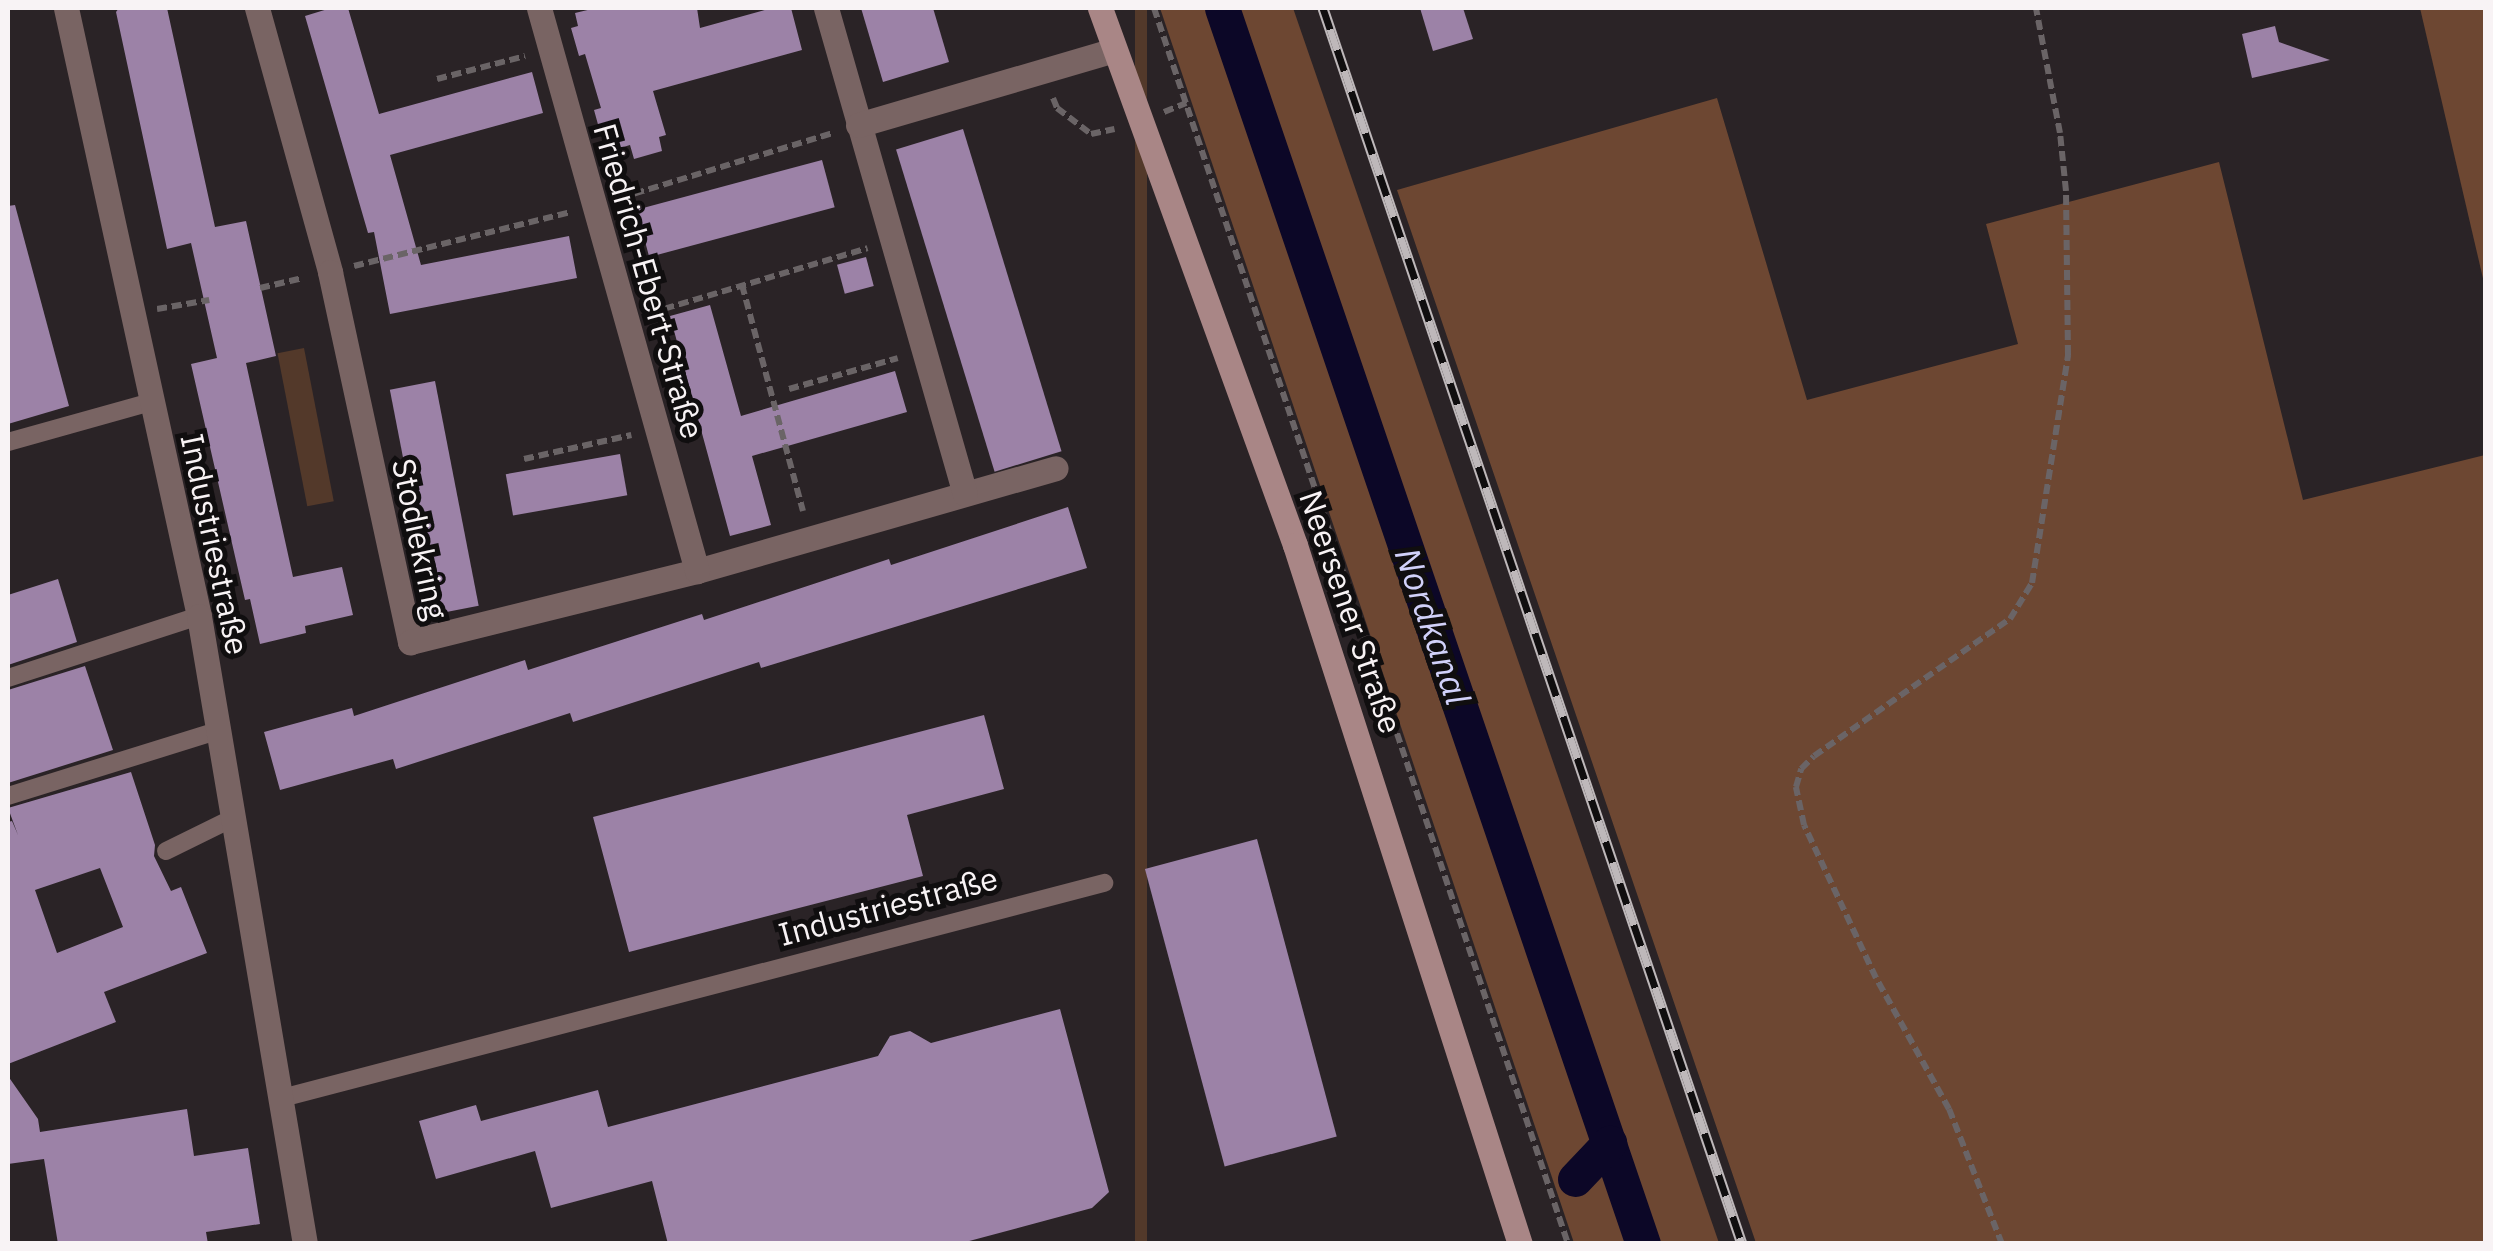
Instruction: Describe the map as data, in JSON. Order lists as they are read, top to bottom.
{
  "streets": {
    "main road": ["Neersener Straße"],
    "street": ["Friedrich-Ebert-Straße", "Stodiekring", "Industriestraße"]
  },
  "crossings": [
    ["Friedrich-Ebert-Straße", "Stodiekring"]
  ],
  "water": ["Nordkanal"]
}
